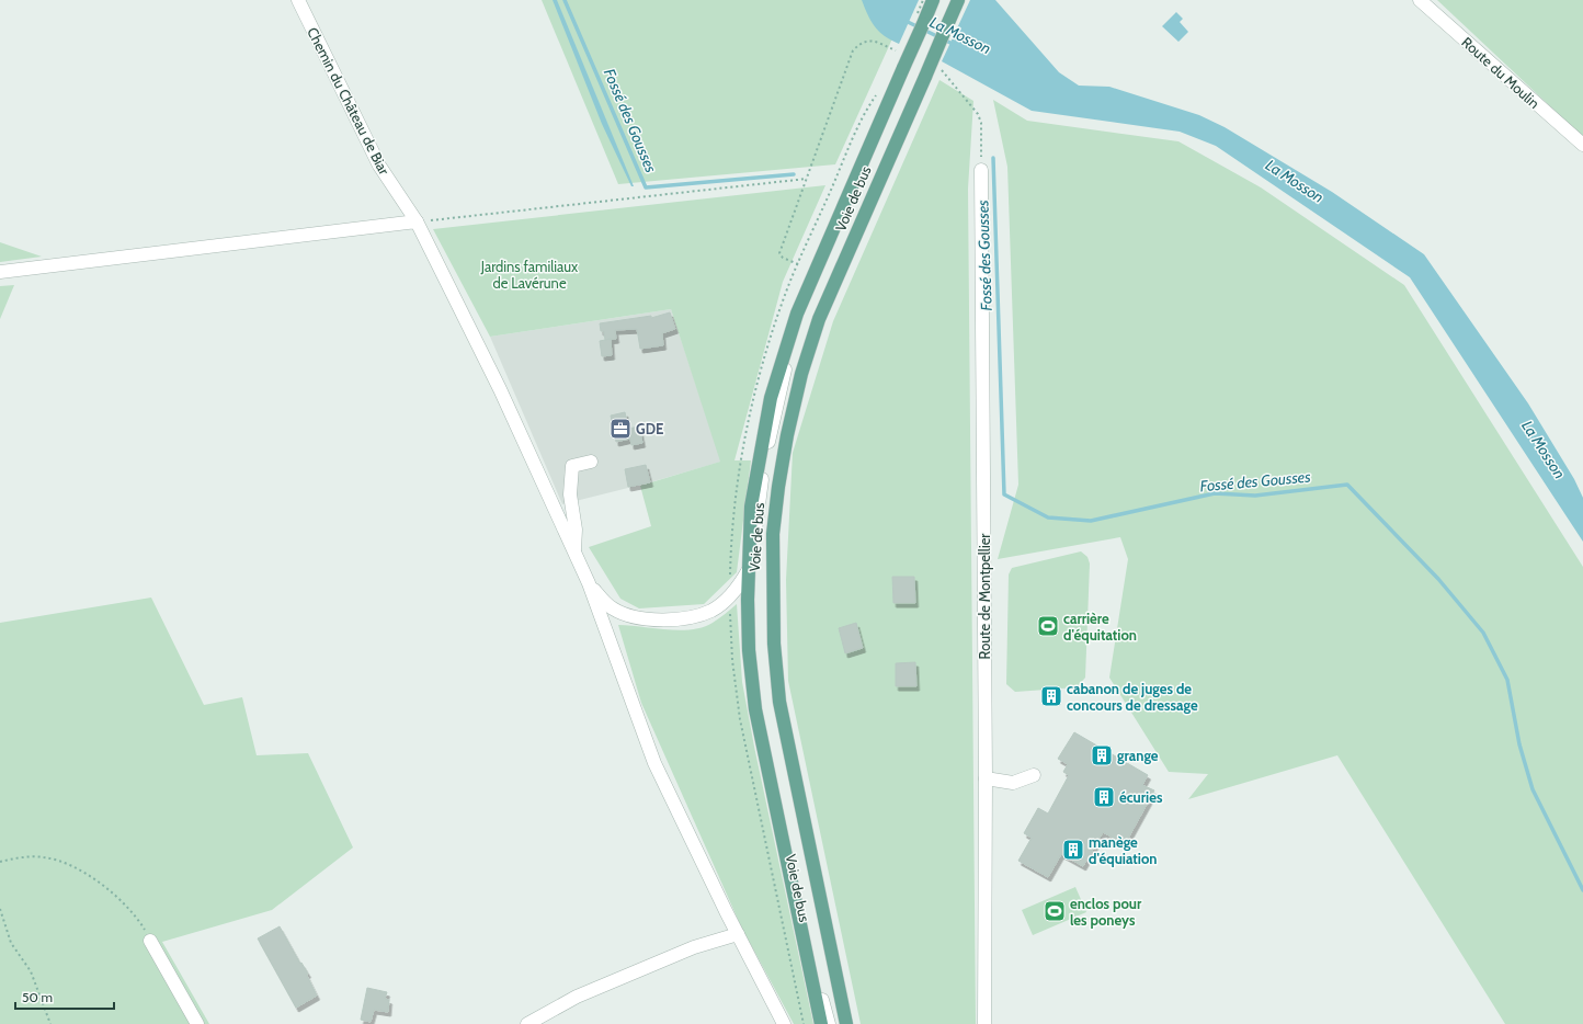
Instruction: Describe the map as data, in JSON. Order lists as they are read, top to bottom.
{
  "streets": {
    "street": [
      "Route du Moulin",
      "Chemin du Château de Biar",
      "Voie de bus",
      "Route de Montpellier"
    ]
  },
  "water": ["La Mosson", "Fossé des Gousses"],
  "parks": ["Jardins familiaux de Lavérune"],
  "places": {
    "office": ["GDE"],
    "sports": ["carrière d'équitation", "enclos pour les poneys"],
    "building": [
      "cabanon de juges de concours de dressage",
      "grange",
      "écuries",
      "manège d'équiation"
    ]
  },
  "scale_bar": "50 m"
}
